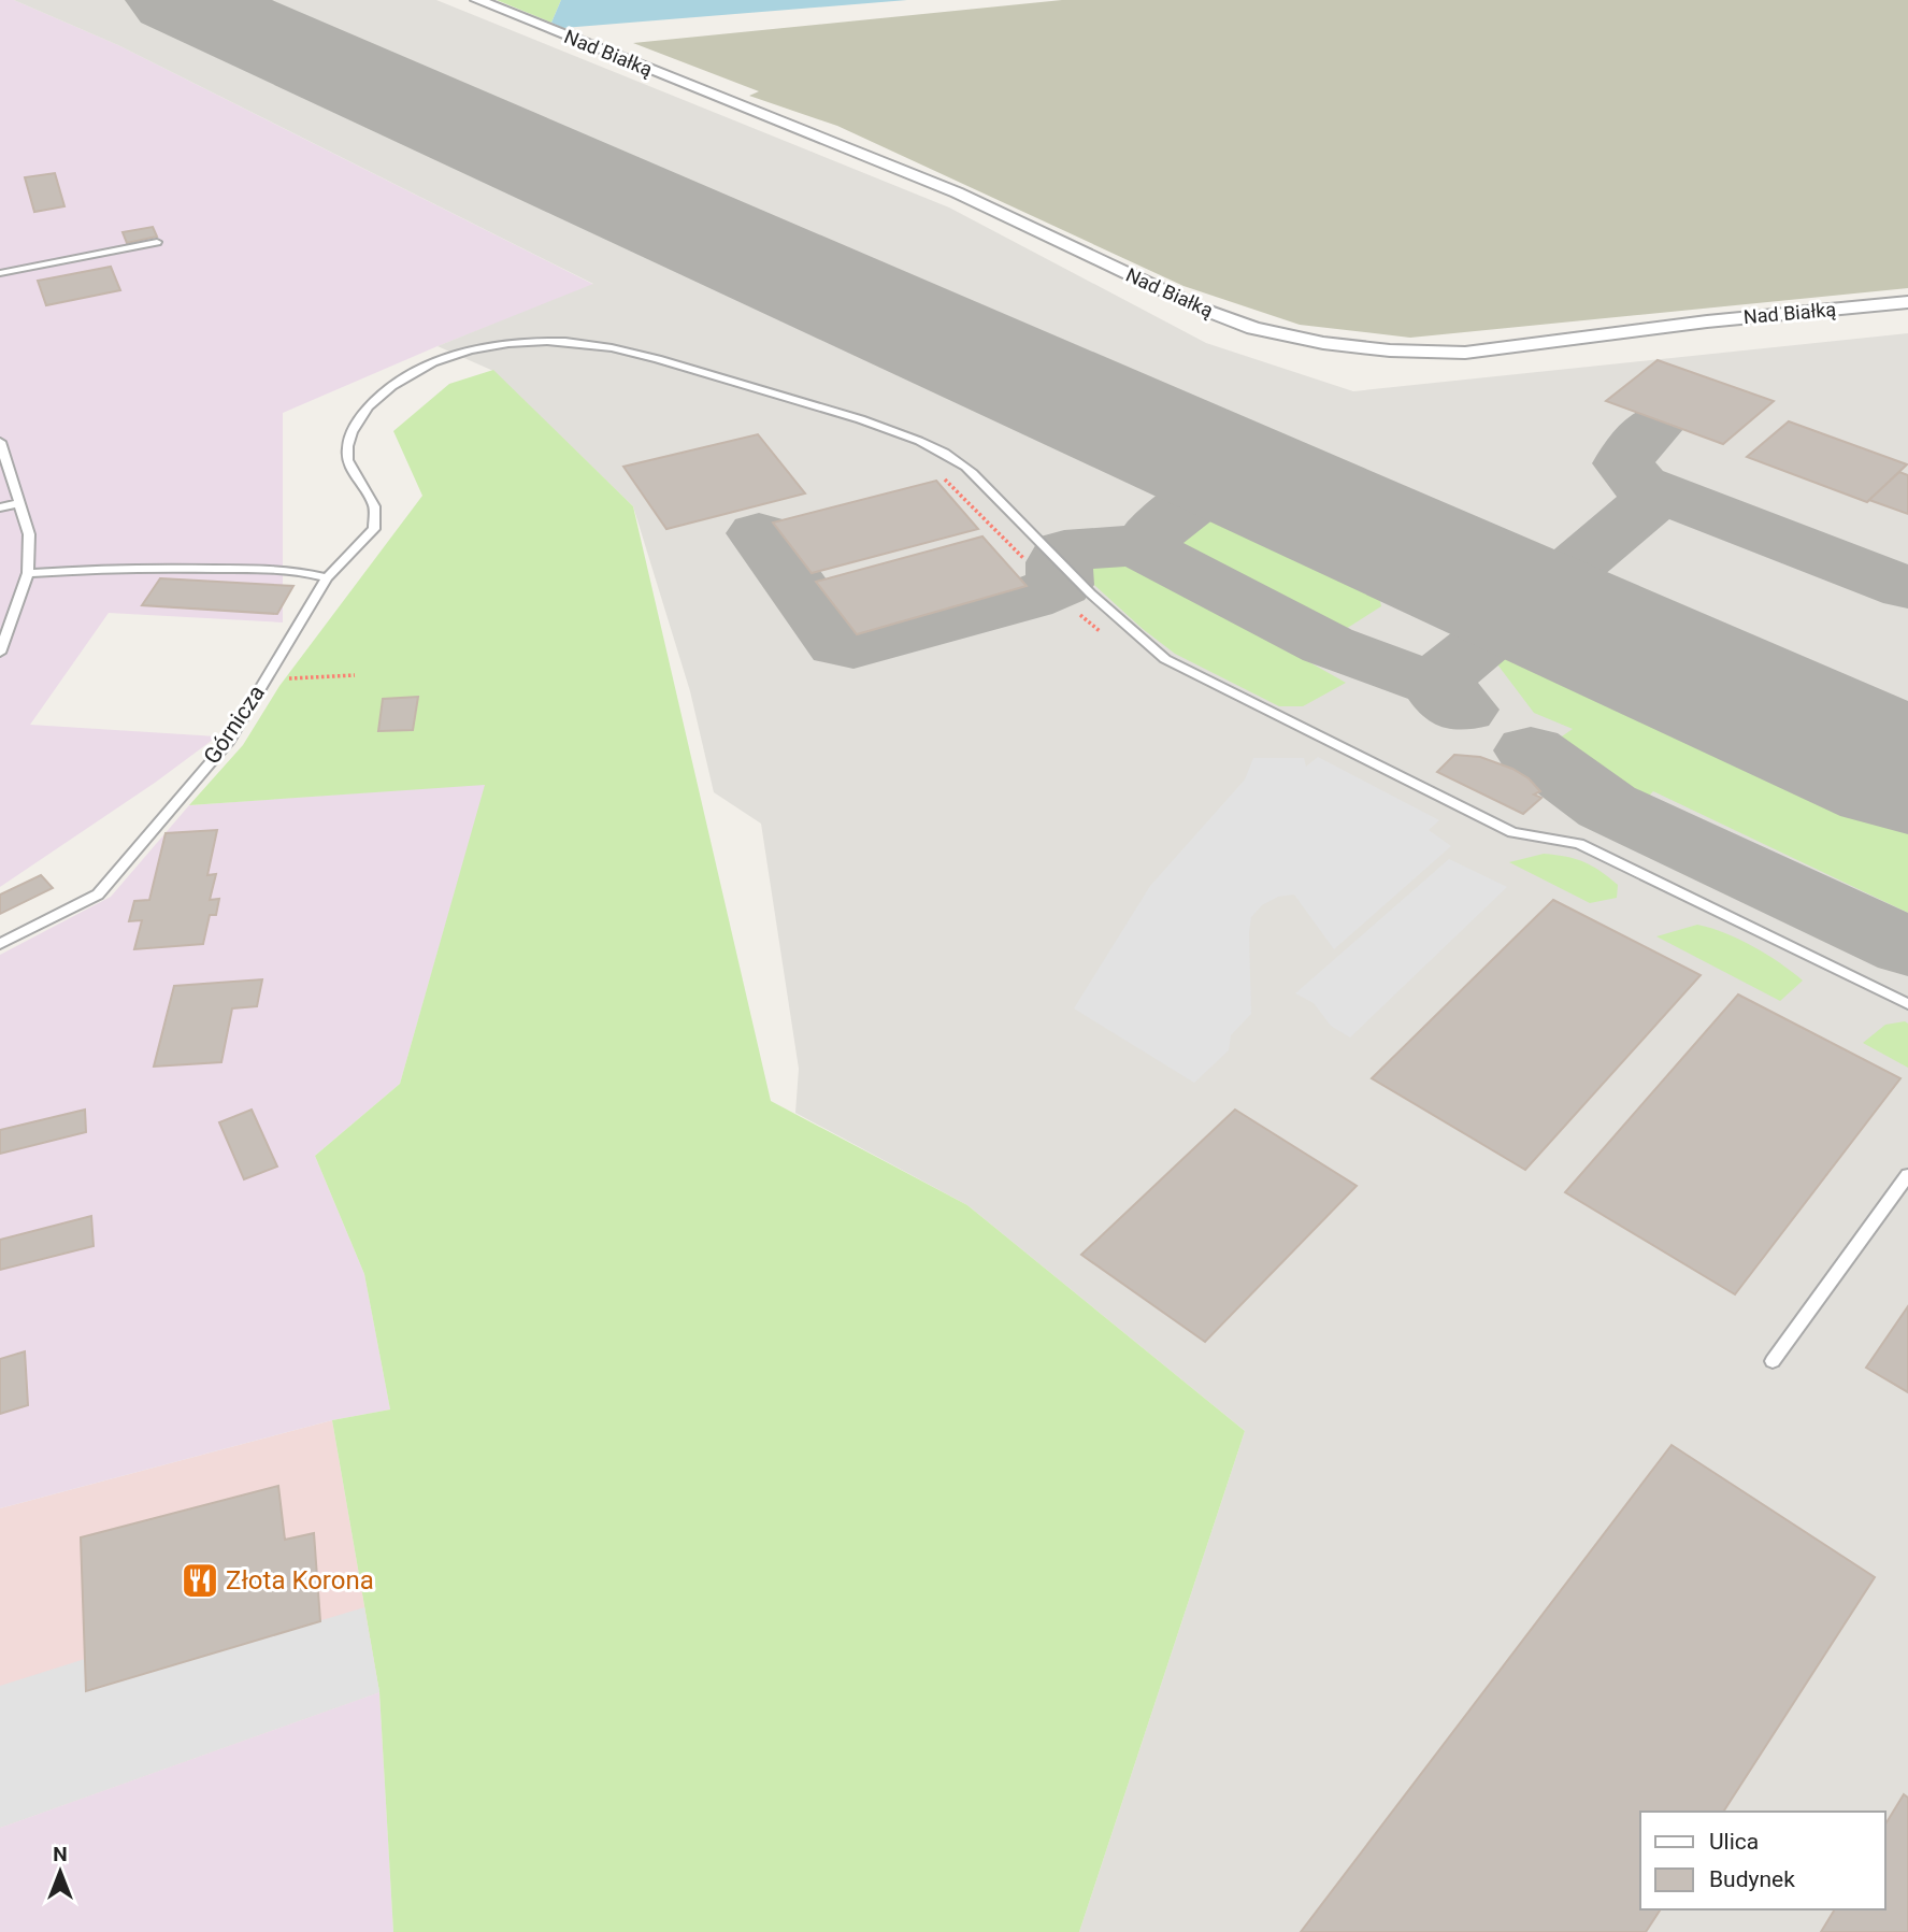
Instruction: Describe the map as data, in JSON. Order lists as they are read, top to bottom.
{
  "streets": {
    "street": ["Nad Białką"],
    "lane": ["Górnicza"]
  },
  "places": {
    "restaurant": ["Złota Korona"]
  },
  "legend": ["Ulica", "Budynek"],
  "north": "top"
}
